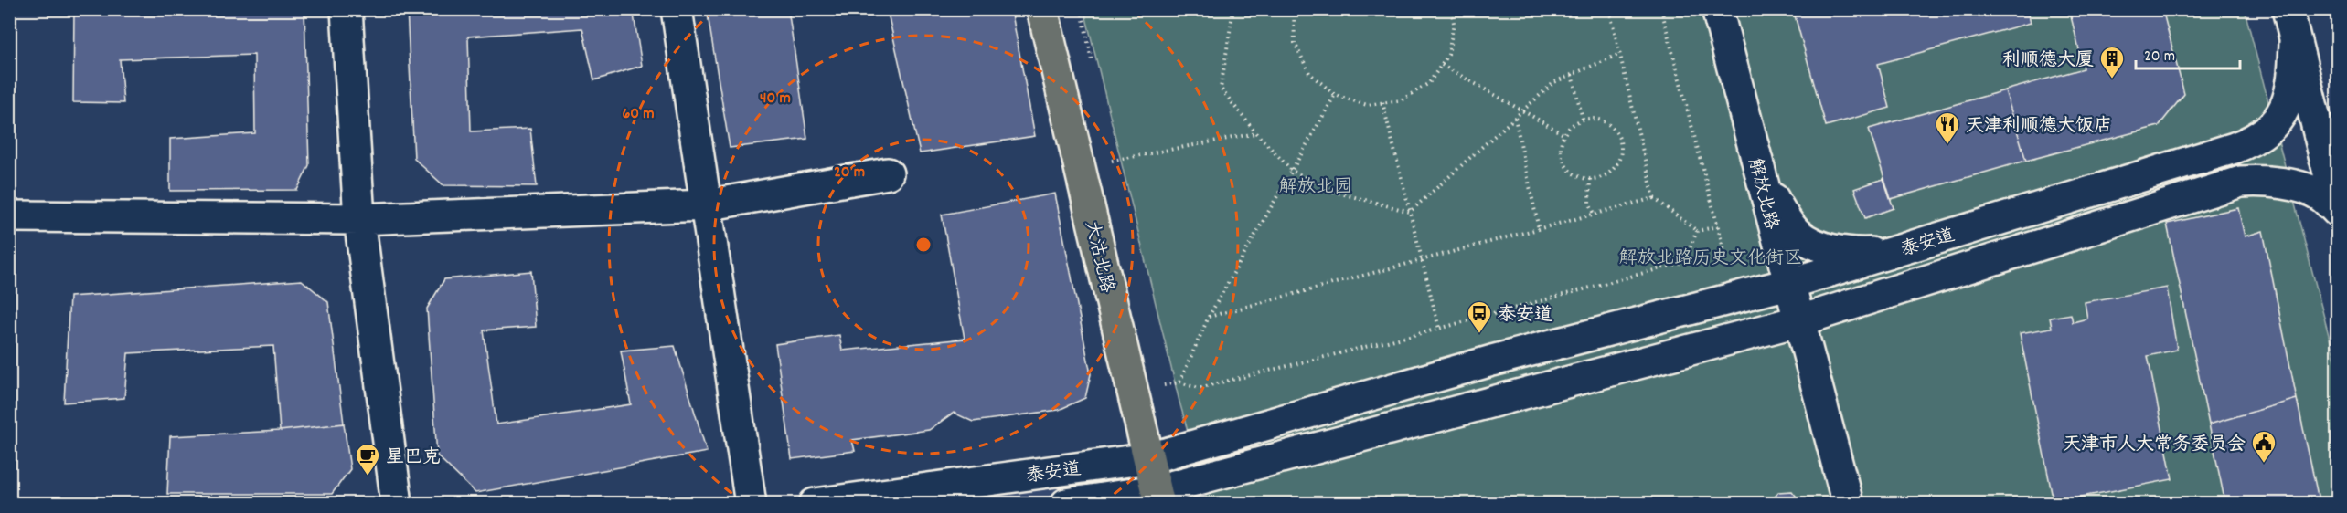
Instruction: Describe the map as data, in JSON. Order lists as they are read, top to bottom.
{
  "streets": {
    "main road": ["大沽北路"],
    "street": ["解放北路", "泰安道"]
  },
  "crossings": [
    ["解放北路", "泰安道"],
    ["泰安道", "大沽北路"]
  ],
  "parks": ["解放北园", "解放北路历史文化街区"],
  "places": {
    "building": ["利顺德大厦"],
    "restaurant": ["天津利顺德大饭店"],
    "bus stop": ["泰安道"],
    "public building": ["天津市人大常务委员会"],
    "cafe": ["星巴克"]
  },
  "scale_bar": "20 m",
  "rings": ["40 m", "60 m", "20 m"]
}
